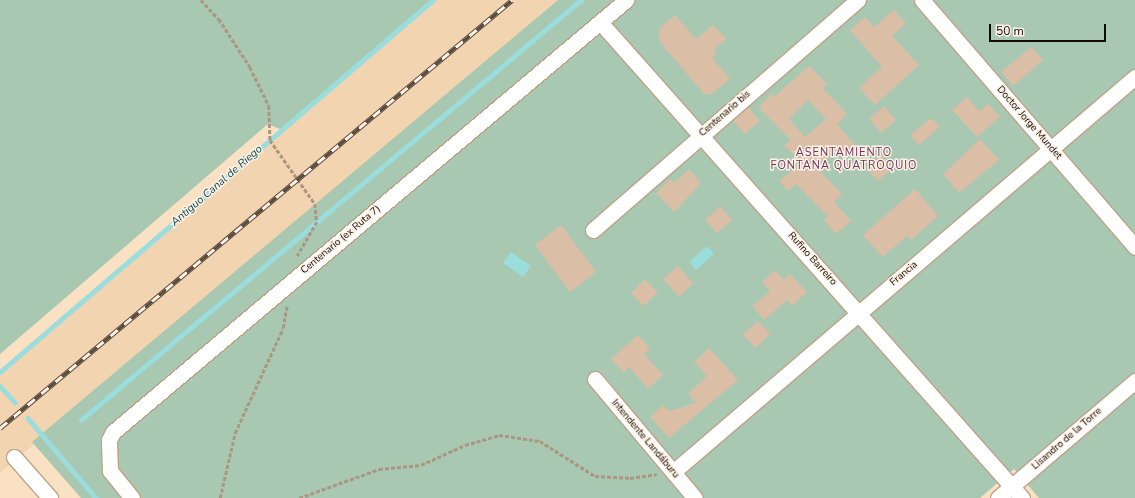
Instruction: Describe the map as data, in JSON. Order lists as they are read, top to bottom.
{
  "streets": {
    "street": [
      "Centenario bis",
      "Doctor Jorge Mundet",
      "Centenario (ex Ruta 7)",
      "Rufino Barreiro",
      "Francia",
      "Intendente Landáburu",
      "Lisandro de la Torre"
    ]
  },
  "crossings": [
    ["Centenario bis", "Rufino Barreiro"],
    ["Doctor Jorge Mundet", "Francia"],
    ["Centenario (ex Ruta 7)", "Rufino Barreiro"],
    ["Rufino Barreiro", "Francia"],
    ["Rufino Barreiro", "Lisandro de la Torre"],
    ["Francia", "Intendente Landáburu"]
  ],
  "districts": ["ASENTAMIENTO FONTANA QUATROQUIO"],
  "water": ["Antiguo Canal de Riego"],
  "scale_bar": "50 m"
}
